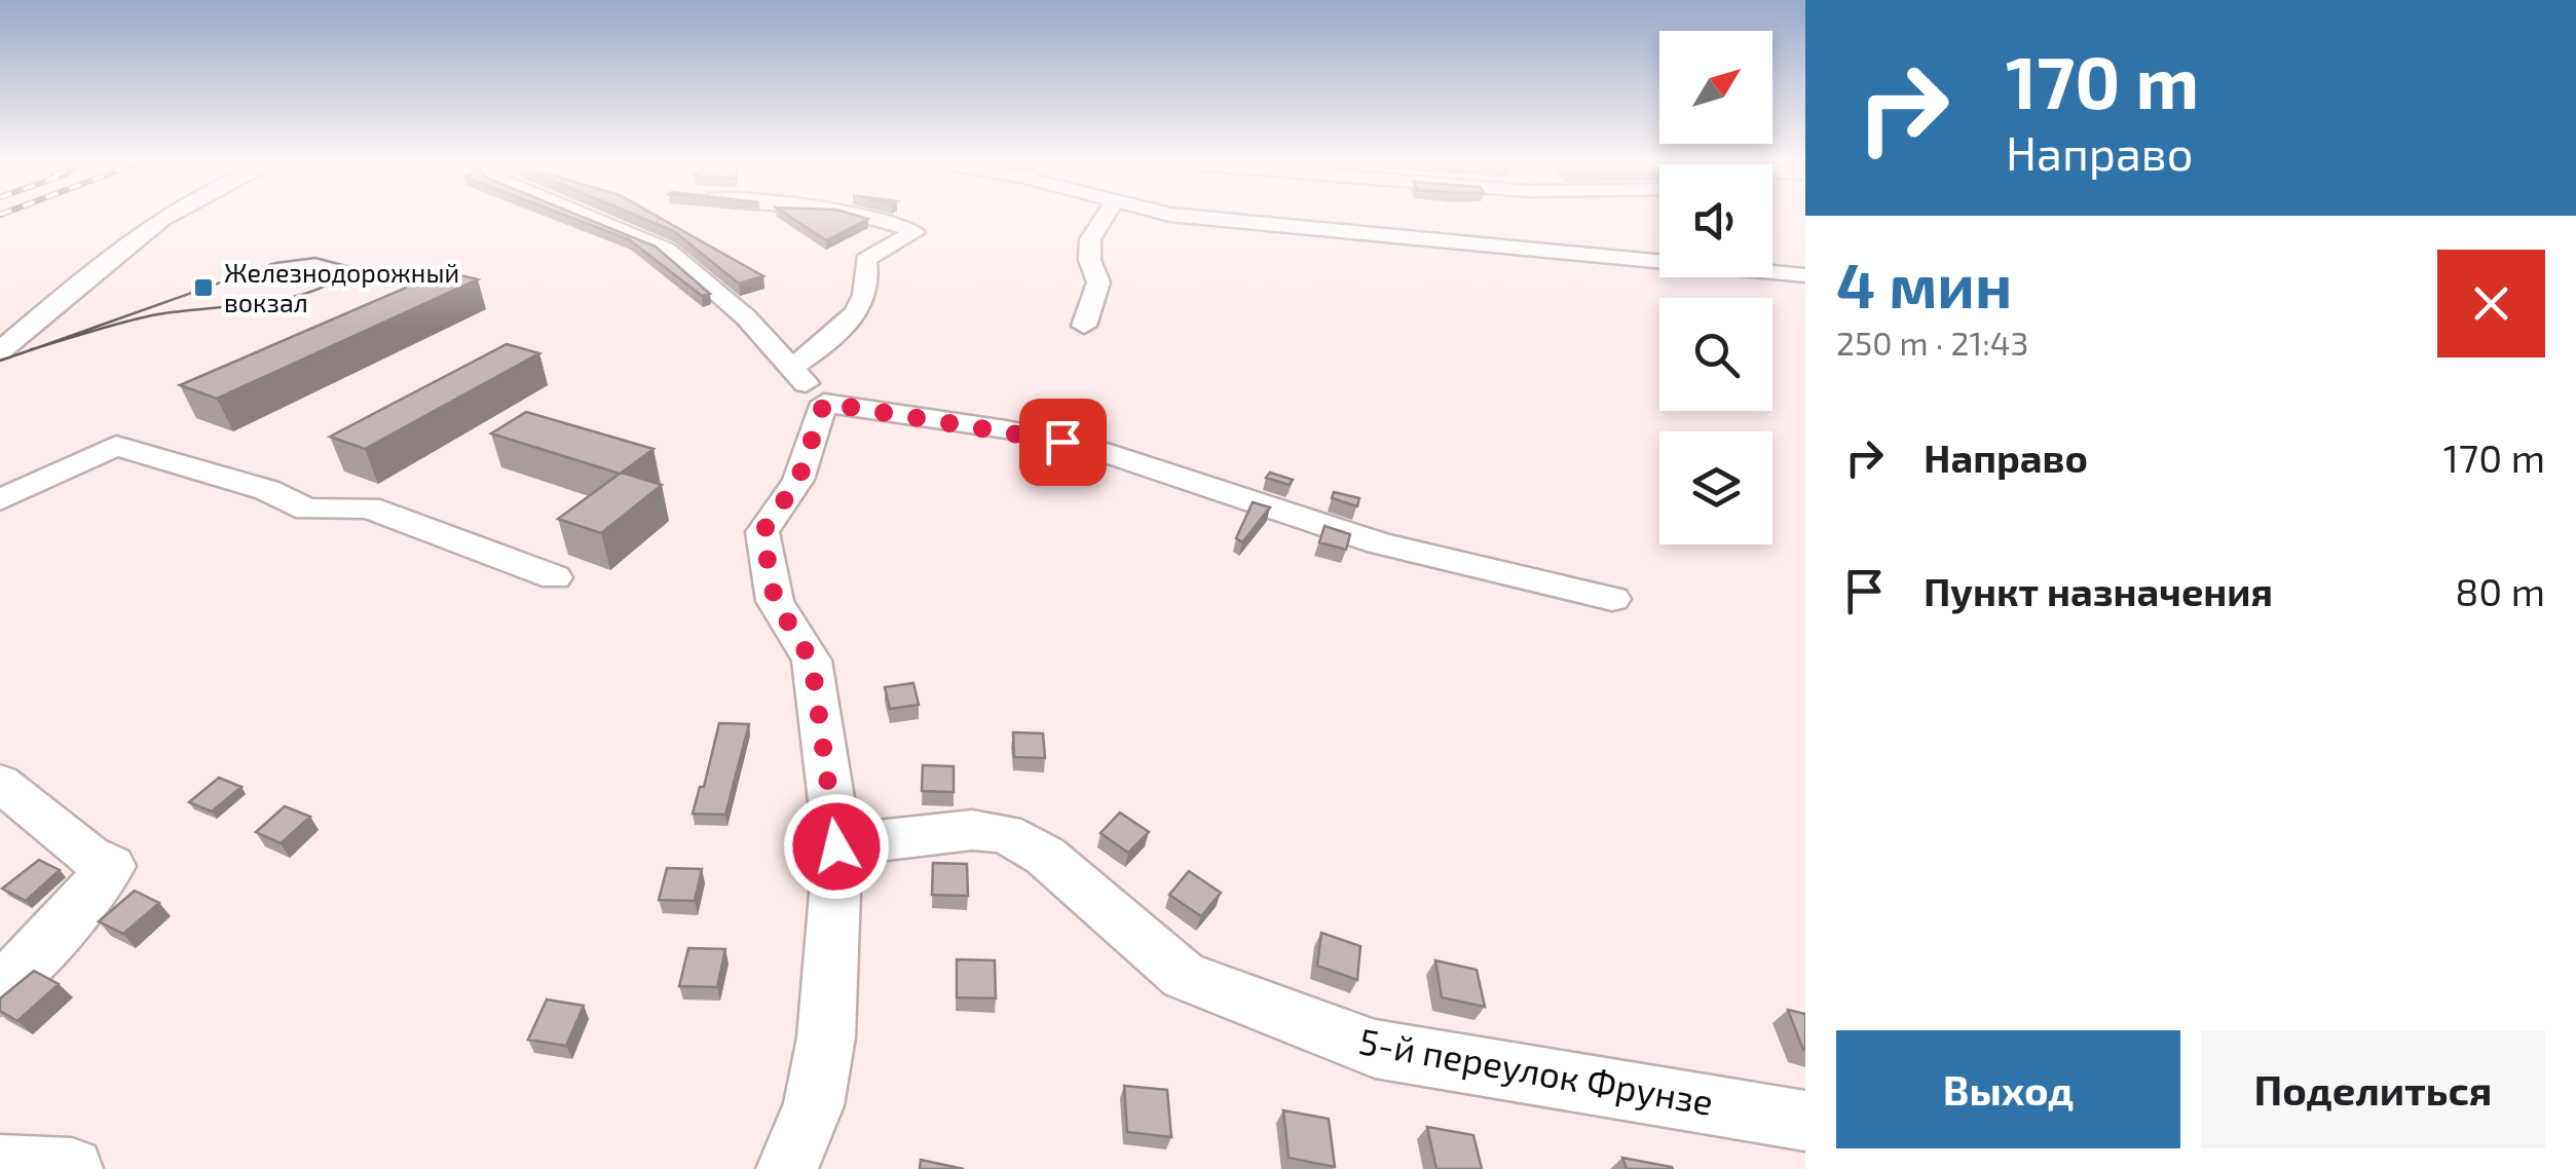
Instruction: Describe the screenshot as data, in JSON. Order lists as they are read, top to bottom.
{
  "streets": {
    "street": ["5-й переулок Фрунзе"]
  },
  "places": {
    "transit": ["Железнодорожный вокзал"]
  },
  "north": "top right",
  "page": {
    "turn": ["170 m", "Направо"],
    "heading": ["4 мин", "250 m · 21:43"],
    "list": [
      {
        "name": "Направо",
        "value": "170 m"
      },
      {
        "name": "Пункт назначения",
        "value": "80 m"
      }
    ],
    "buttons": ["Выход", "Поделиться"]
  }
}
